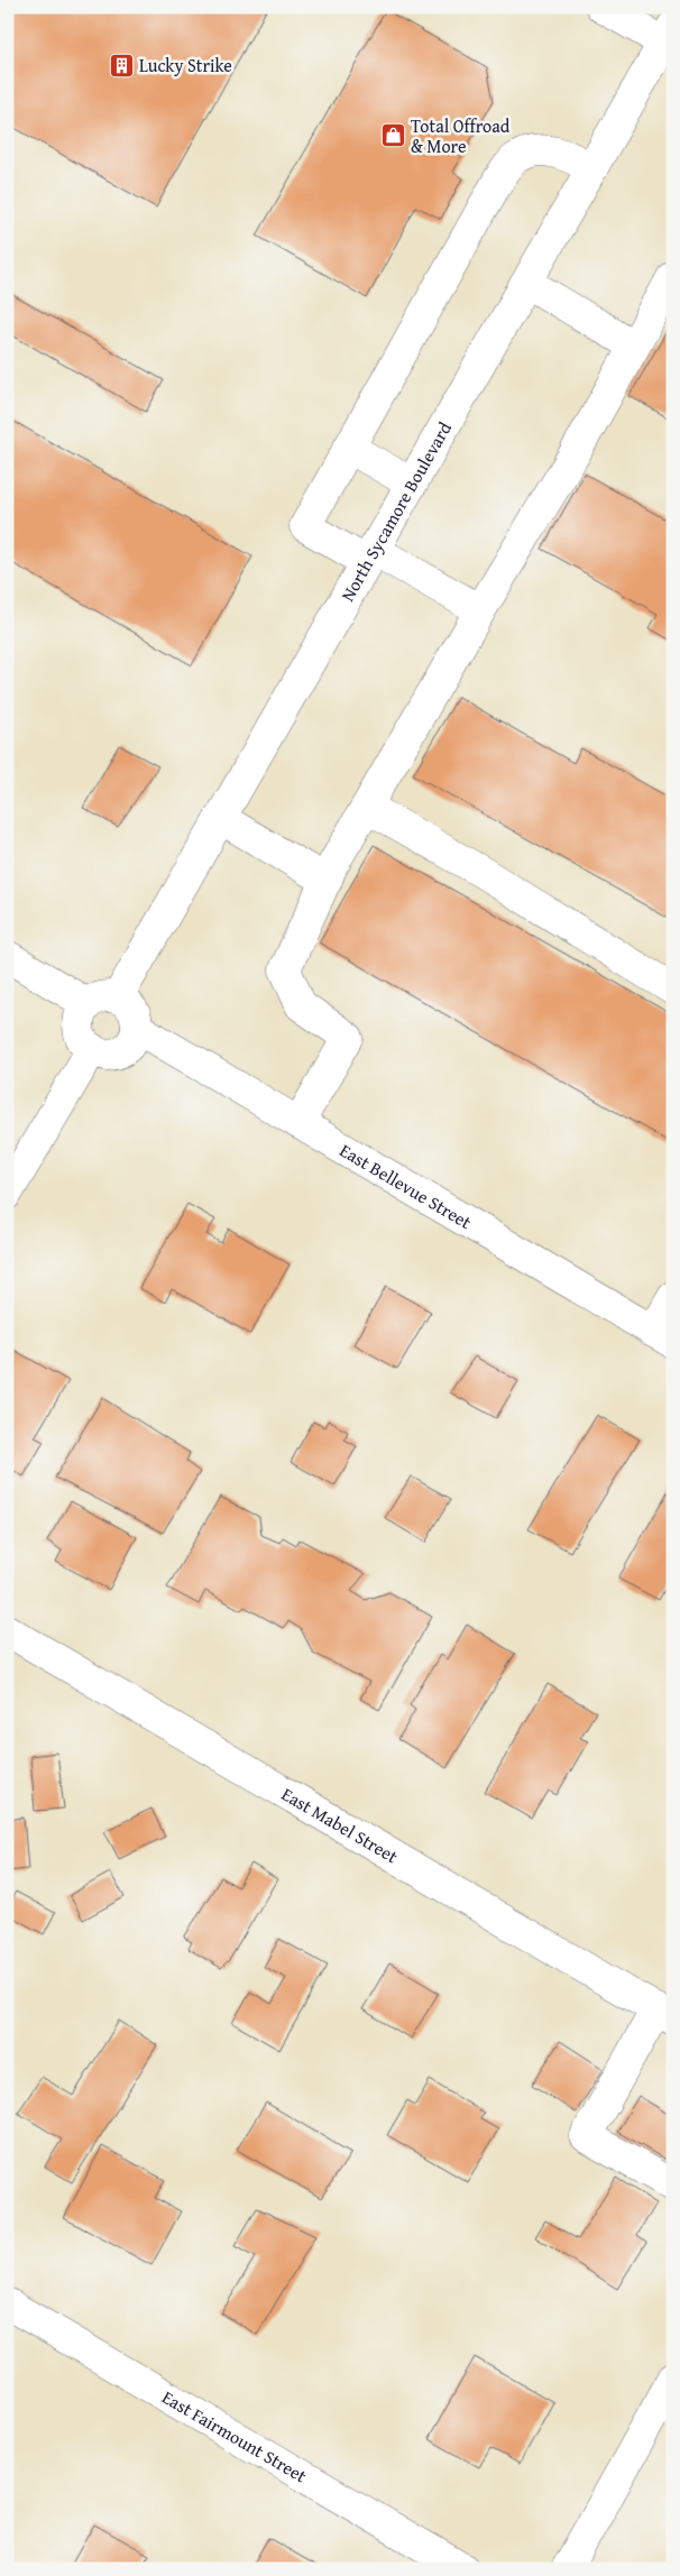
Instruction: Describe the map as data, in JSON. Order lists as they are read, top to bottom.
{
  "streets": {
    "street": [
      "North Sycamore Boulevard",
      "East Bellevue Street",
      "East Mabel Street",
      "East Fairmount Street"
    ]
  },
  "crossings": [
    ["North Sycamore Boulevard", "East Bellevue Street"]
  ],
  "places": {
    "building": ["Lucky Strike"],
    "shop": ["Total Offroad & More"]
  }
}
